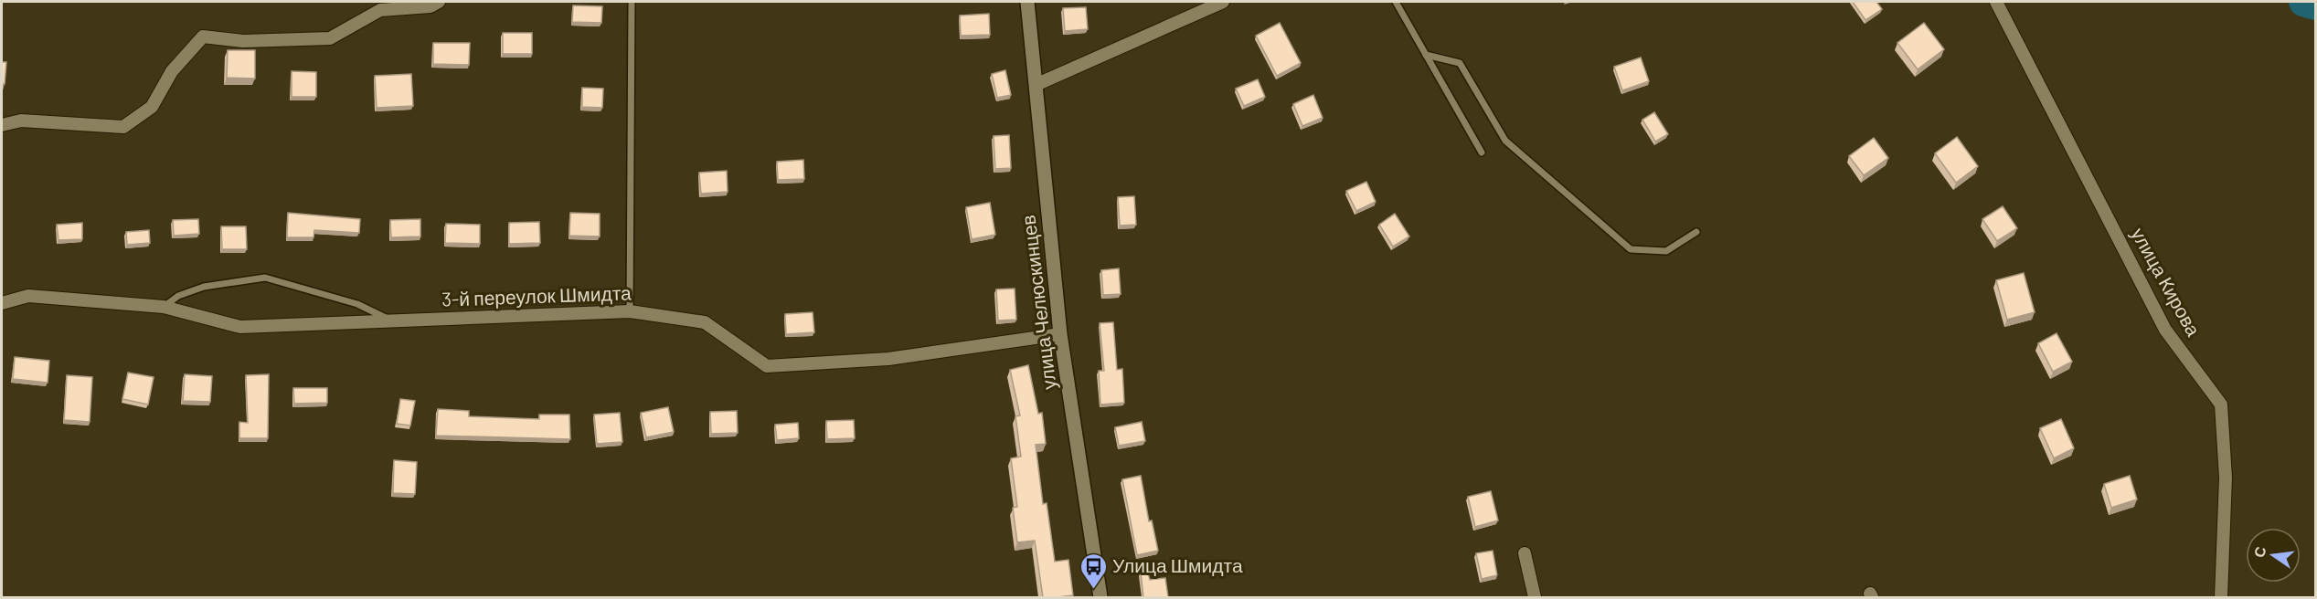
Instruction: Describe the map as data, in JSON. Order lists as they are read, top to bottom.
{
  "streets": {
    "street": ["улица Кирова", "3-й переулок Шмидта", "улица Челюскинцев"]
  },
  "crossings": [
    ["3-й переулок Шмидта", "улица Челюскинцев"]
  ],
  "places": {
    "bus stop": ["Улица Шмидта"]
  },
  "north": "left"
}
